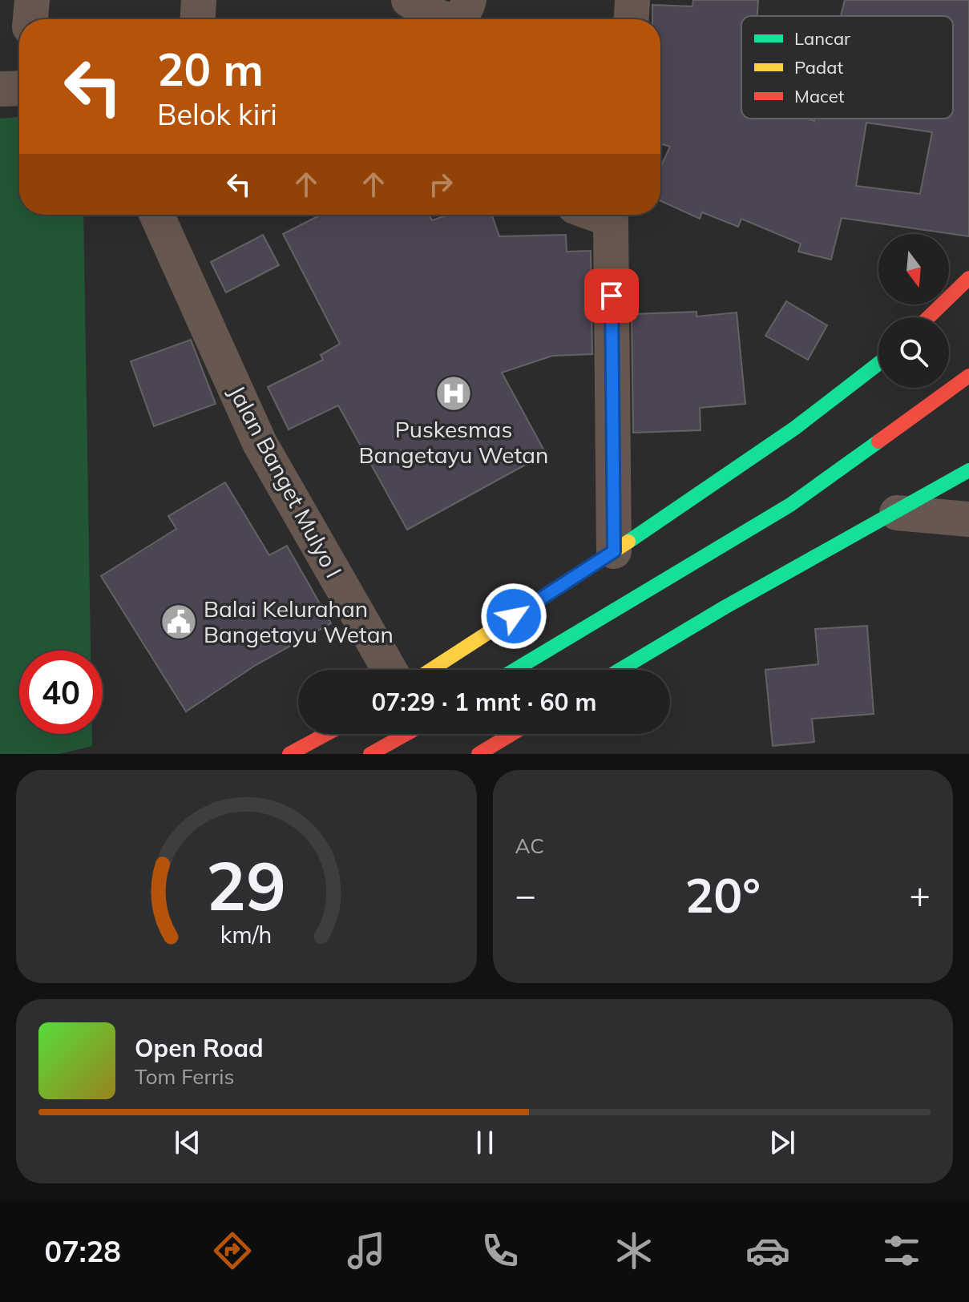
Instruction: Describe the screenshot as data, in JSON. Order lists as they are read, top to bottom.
{
  "streets": {
    "street": ["Jalan Banget Mulyo I"]
  },
  "places": {
    "hospital": ["Puskesmas Bangetayu Wetan"],
    "public building": ["Balai Kelurahan Bangetayu Wetan"]
  },
  "legend": ["Lancar", "Padat", "Macet"],
  "north": "bottom",
  "page": {
    "turn": ["20 m", "Belok kiri"],
    "limit": "40",
    "trip": "07:29 · 1 mnt · 60 m",
    "tile": "AC",
    "heat": ["−", "20°", "+"],
    "song": ["Open Road", "Tom Ferris"],
    "tabs": "07:28",
    "gauge": ["29", "km/h"]
  }
}
